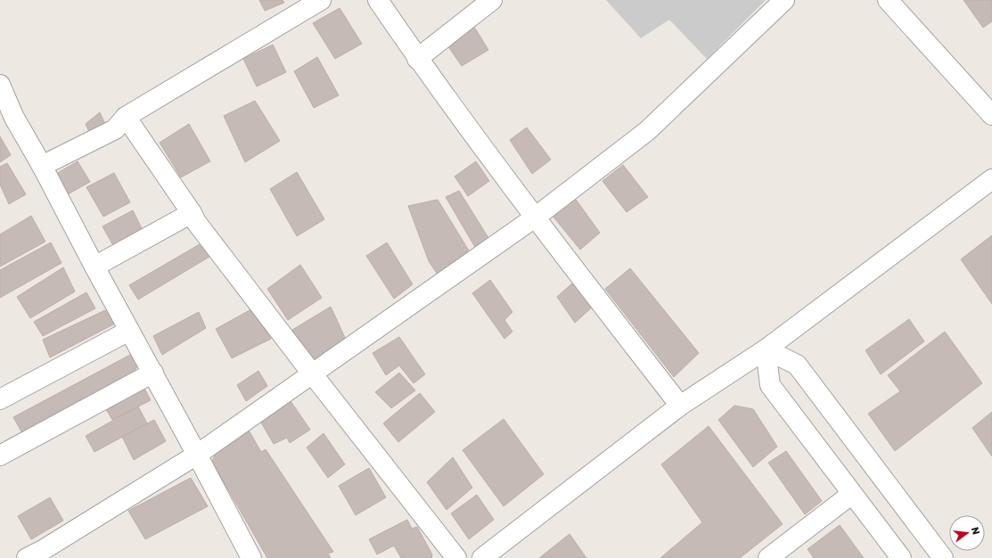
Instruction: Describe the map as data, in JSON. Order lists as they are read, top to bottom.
{
  "north": "right"
}
